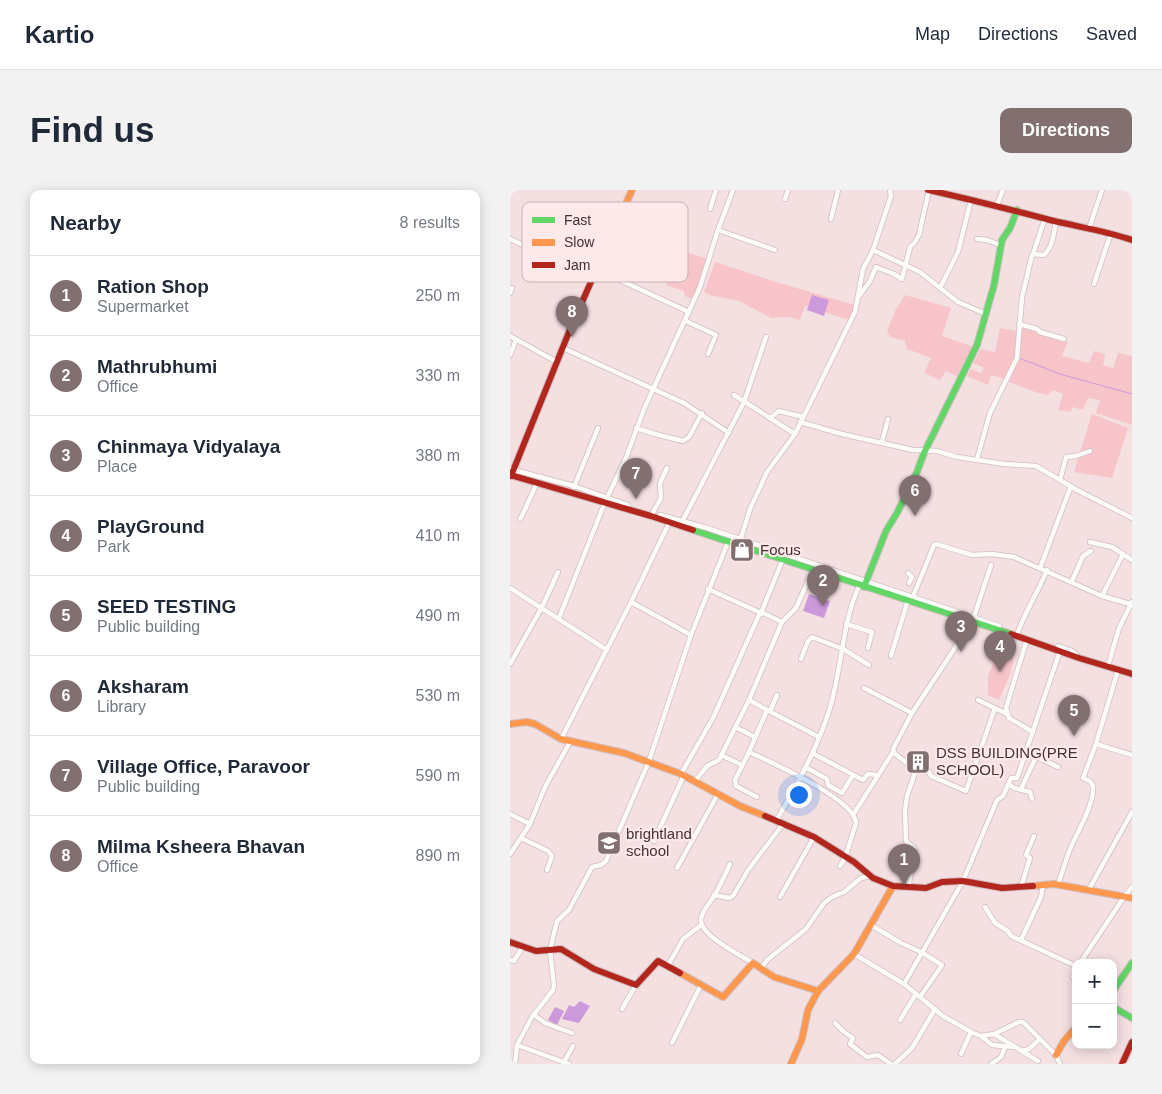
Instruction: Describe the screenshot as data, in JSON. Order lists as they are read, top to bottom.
{
  "places": {
    "shop": ["Focus"],
    "building": ["DSS BUILDING(PRE SCHOOL)"],
    "school or university": ["brightland school"]
  },
  "legend": ["Fast", "Slow", "Jam"],
  "page": {
    "header": "Kartio",
    "nav": ["Map", "Directions", "Saved"],
    "buttons": "Directions",
    "title": "Find us",
    "heading": ["Nearby", "8 results"],
    "list": [
      {
        "mark": "1",
        "name": "Ration Shop",
        "note": "Supermarket",
        "value": "250 m"
      },
      {
        "mark": "2",
        "name": "Mathrubhumi",
        "note": "Office",
        "value": "330 m"
      },
      {
        "mark": "3",
        "name": "Chinmaya Vidyalaya",
        "note": "Place",
        "value": "380 m"
      },
      {
        "mark": "4",
        "name": "PlayGround",
        "note": "Park",
        "value": "410 m"
      },
      {
        "mark": "5",
        "name": "SEED TESTING",
        "note": "Public building",
        "value": "490 m"
      },
      {
        "mark": "6",
        "name": "Aksharam",
        "note": "Library",
        "value": "530 m"
      },
      {
        "mark": "7",
        "name": "Village Office, Paravoor",
        "note": "Public building",
        "value": "590 m"
      },
      {
        "mark": "8",
        "name": "Milma Ksheera Bhavan",
        "note": "Office",
        "value": "890 m"
      }
    ],
    "pins": [
      "8",
      "7",
      "6",
      "2",
      "3",
      "4",
      "5",
      "1"
    ],
    "map_buttons": ["+", "−"]
  }
}
